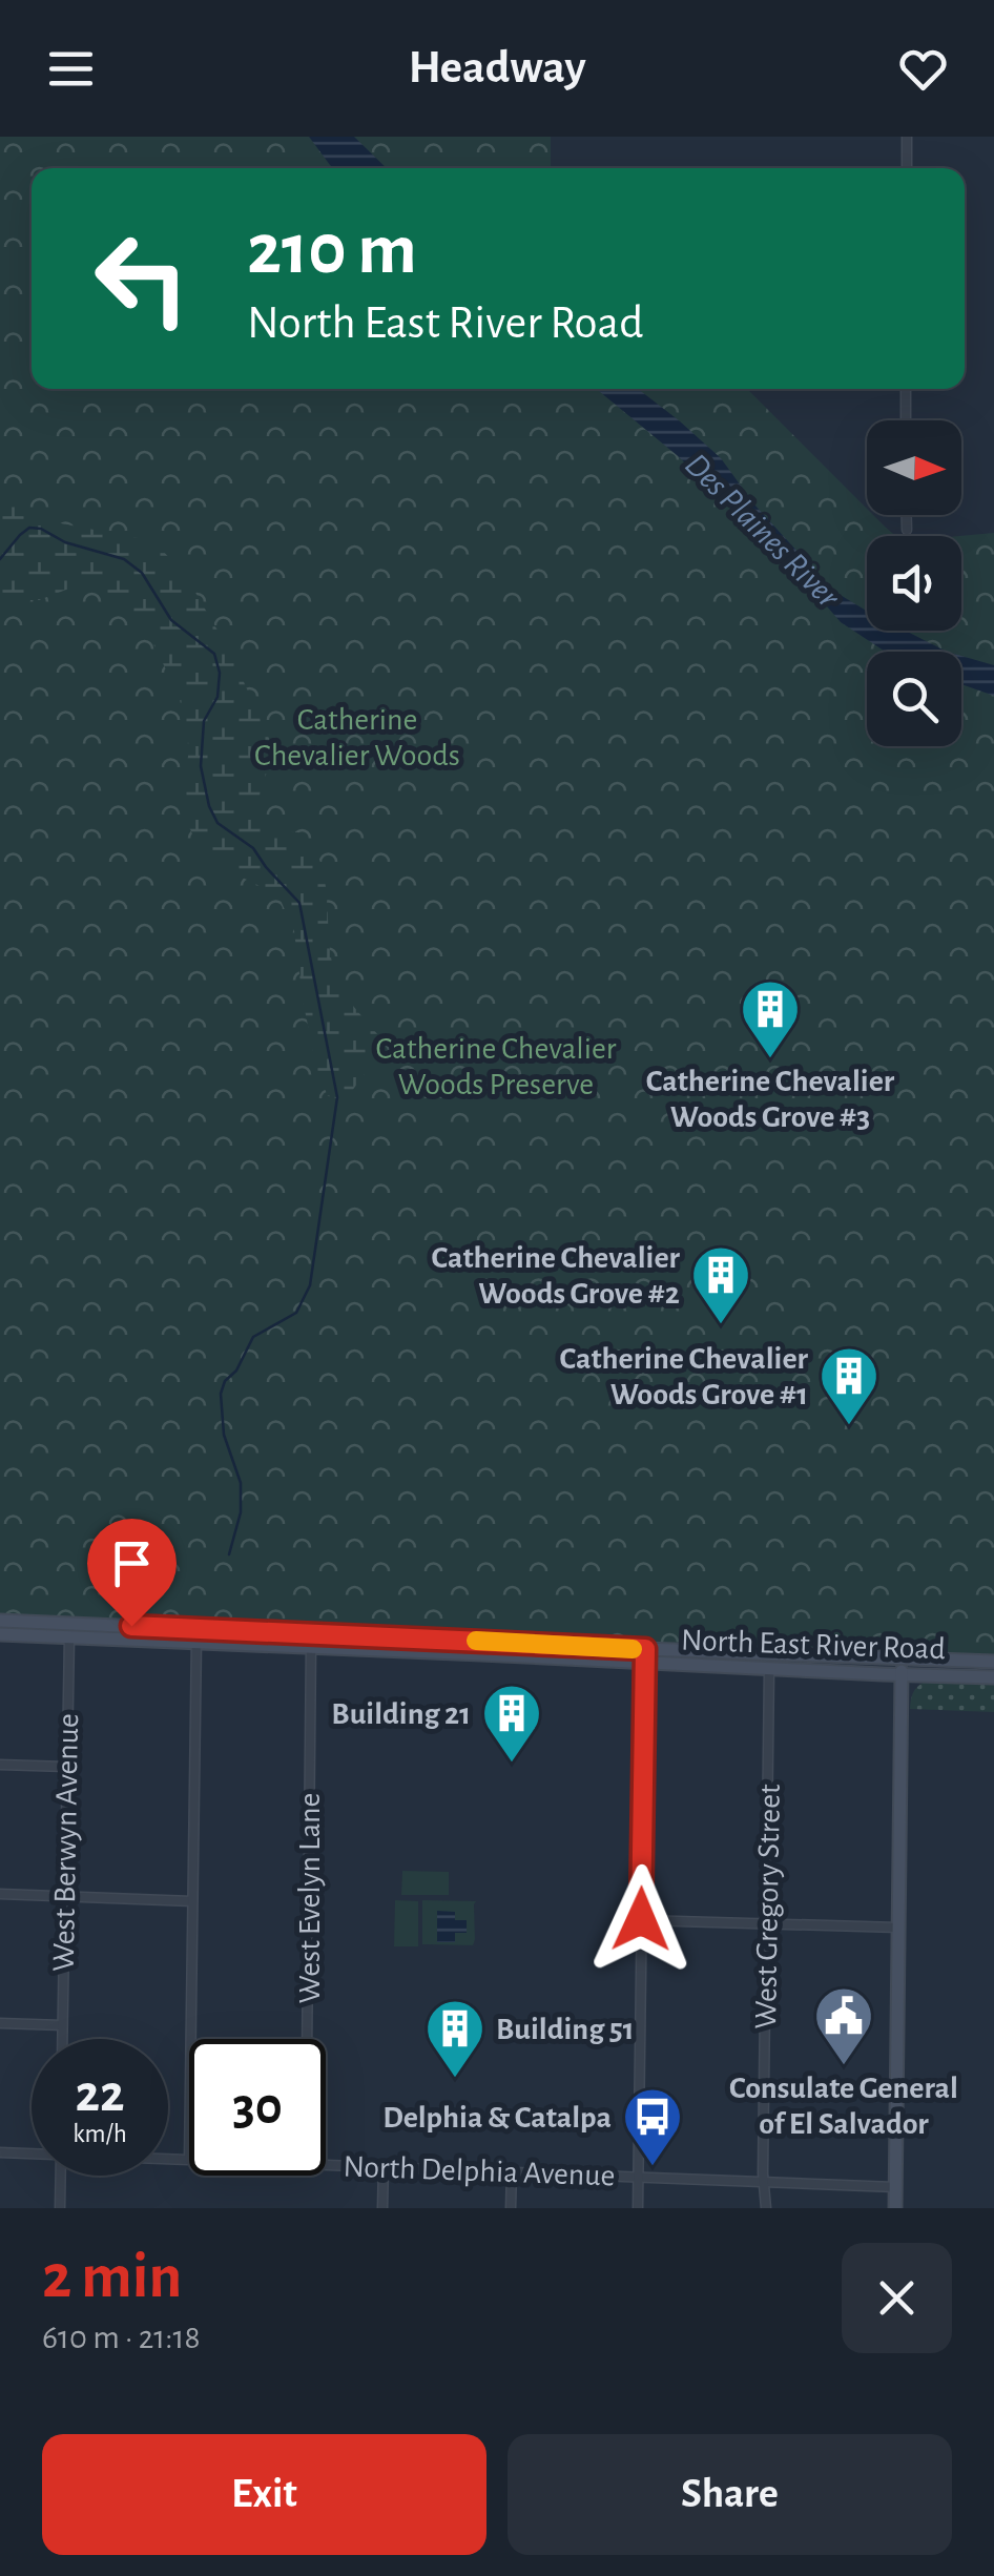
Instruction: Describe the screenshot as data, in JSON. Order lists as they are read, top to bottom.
{
  "streets": {
    "main road": ["North East River Road"],
    "street": [
      "West Berwyn Avenue",
      "West Evelyn Lane",
      "West Gregory Street",
      "North Delphia Avenue"
    ]
  },
  "crossings": [
    ["North East River Road", "West Berwyn Avenue"],
    ["North East River Road", "West Evelyn Lane"],
    ["North East River Road", "West Gregory Street"],
    ["West Gregory Street", "North Delphia Avenue"]
  ],
  "water": ["Des Plaines River"],
  "parks": ["Catherine Chevalier Woods", "Catherine Chevalier Woods Preserve"],
  "places": {
    "building": [
      "Catherine Chevalier Woods Grove #3",
      "Catherine Chevalier Woods Grove #2",
      "Catherine Chevalier Woods Grove #1",
      "Building 21",
      "Building 51"
    ],
    "public building": ["Consulate General of El Salvador"],
    "bus stop": ["Delphia & Catalpa"]
  },
  "north": "right",
  "page": {
    "header": "Headway",
    "turn": ["210 m", "North East River Road"],
    "speed": "22 km/h",
    "limit": "30",
    "heading": ["2 min", "610 m · 21:18"],
    "buttons": ["Exit", "Share"]
  }
}
